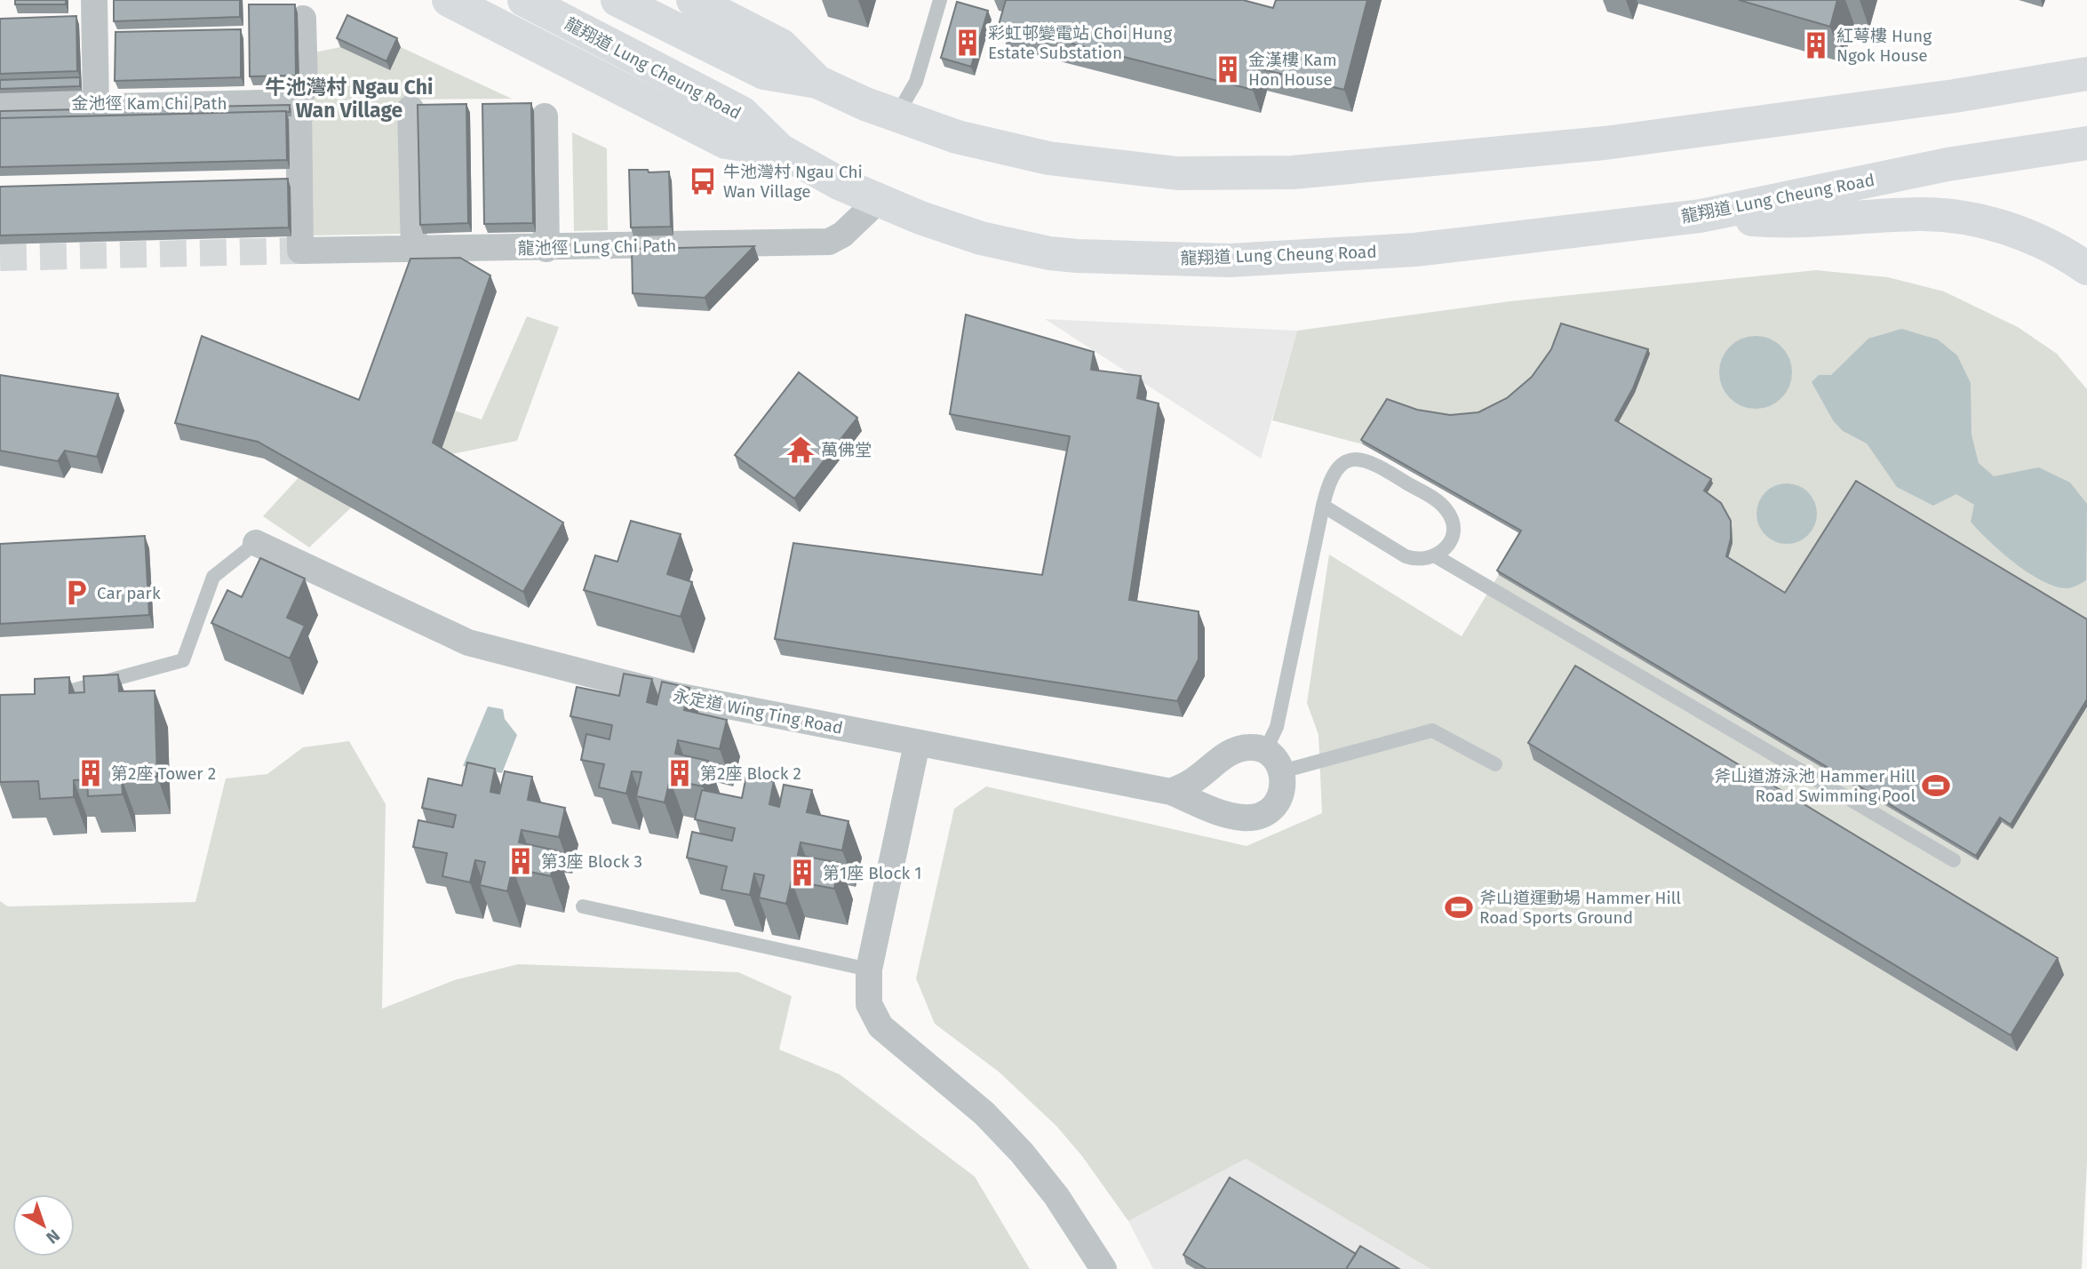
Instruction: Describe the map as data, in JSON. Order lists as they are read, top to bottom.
{
  "streets": {
    "highway": ["龍翔道 Lung Cheung Road"],
    "street": ["金池徑 Kam Chi Path", "龍池徑 Lung Chi Path", "永定道 Wing Ting Road"]
  },
  "crossings": [
    ["龍翔道 Lung Cheung Road", "龍池徑 Lung Chi Path"],
    ["金池徑 Kam Chi Path", "龍池徑 Lung Chi Path"]
  ],
  "districts": ["牛池灣村 Ngau Chi Wan Village"],
  "places": {
    "building": [
      "彩虹邨變電站 Choi Hung Estate Substation",
      "紅萼樓 Hung Ngok House",
      "金漢樓 Kam Hon House",
      "第2座 Tower 2",
      "第2座 Block 2",
      "第3座 Block 3",
      "第1座 Block 1"
    ],
    "bus stop": ["牛池灣村 Ngau Chi Wan Village"],
    "temple": ["萬佛堂"],
    "parking": ["Car park"],
    "sports": ["斧山道游泳池 Hammer Hill Road Swimming Pool", "斧山道運動場 Hammer Hill Road Sports Ground"]
  },
  "north": "bottom right"
}
